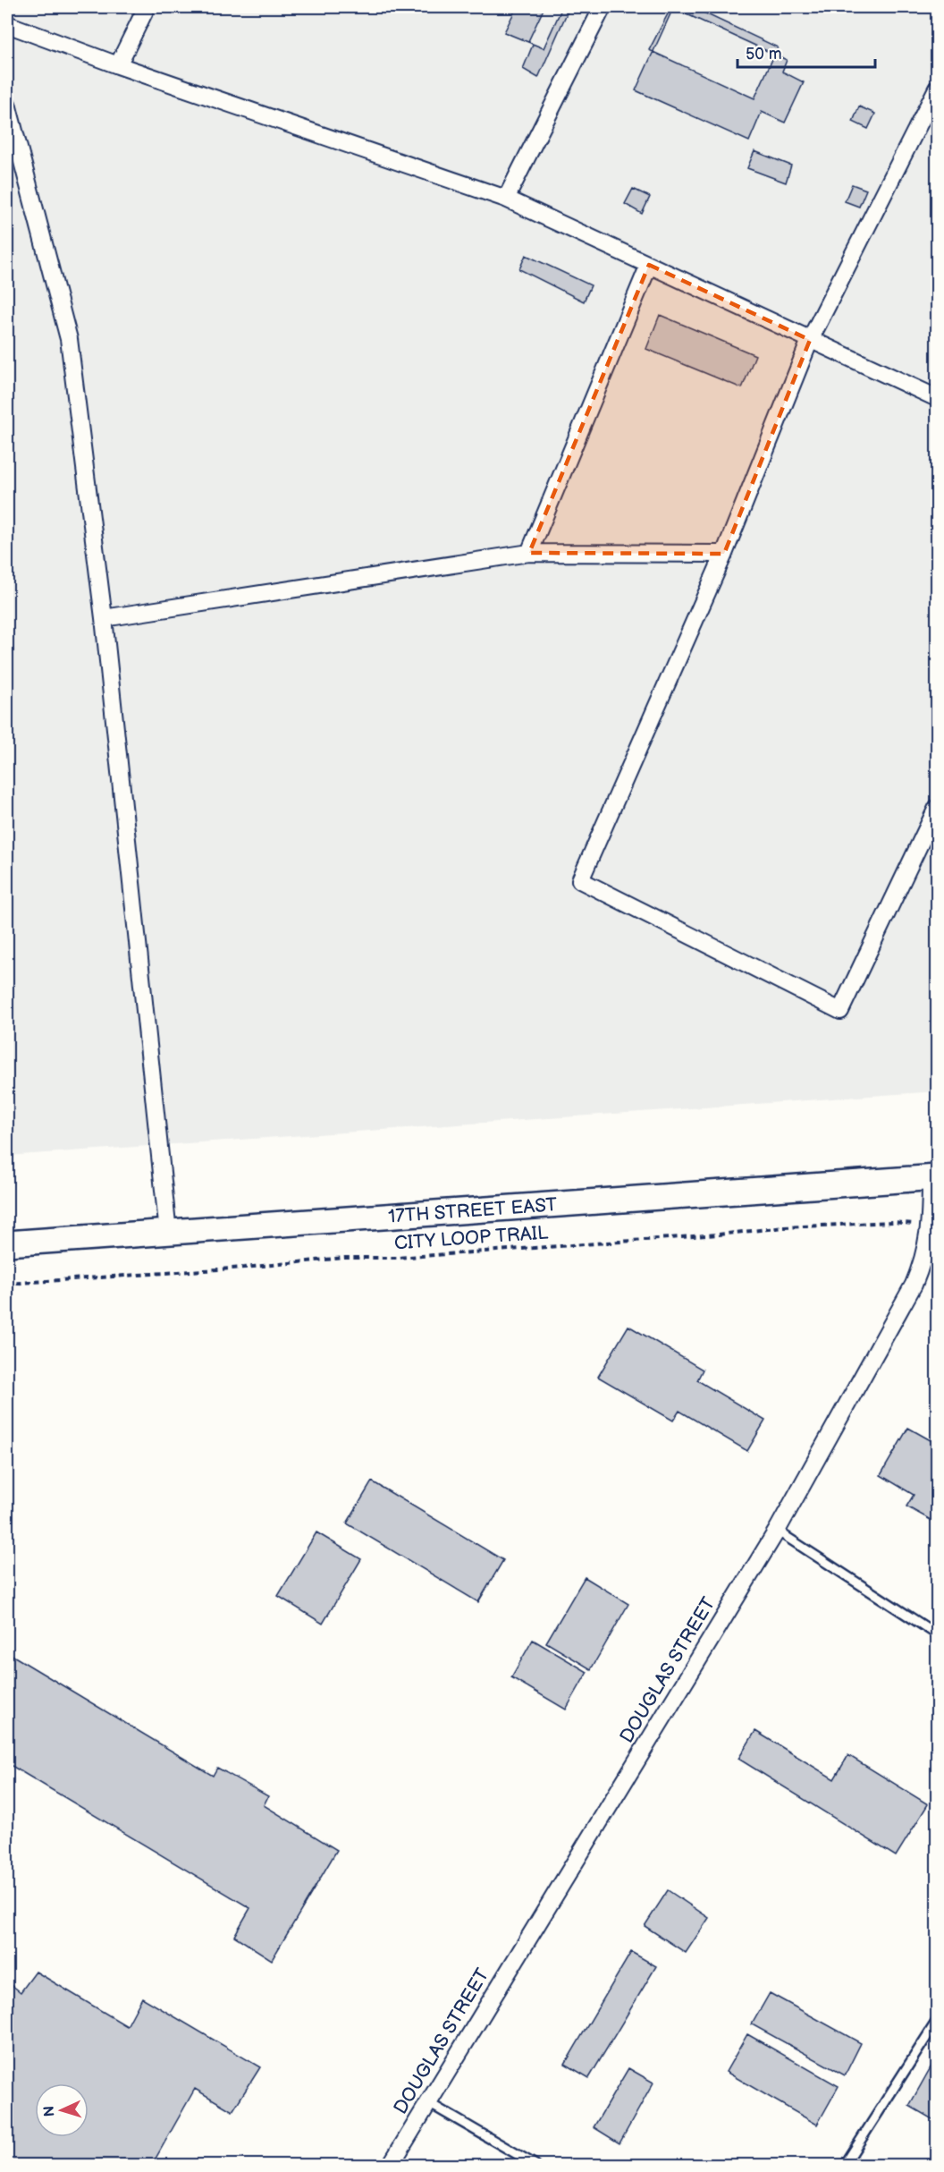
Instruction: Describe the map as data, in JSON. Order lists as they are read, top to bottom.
{
  "streets": {
    "main road": ["17TH STREET EAST"],
    "street": ["DOUGLAS STREET"],
    "path": ["CITY LOOP TRAIL"]
  },
  "crossings": [
    ["17TH STREET EAST", "DOUGLAS STREET"],
    ["CITY LOOP TRAIL", "DOUGLAS STREET"]
  ],
  "scale_bar": "50 m",
  "north": "left"
}
